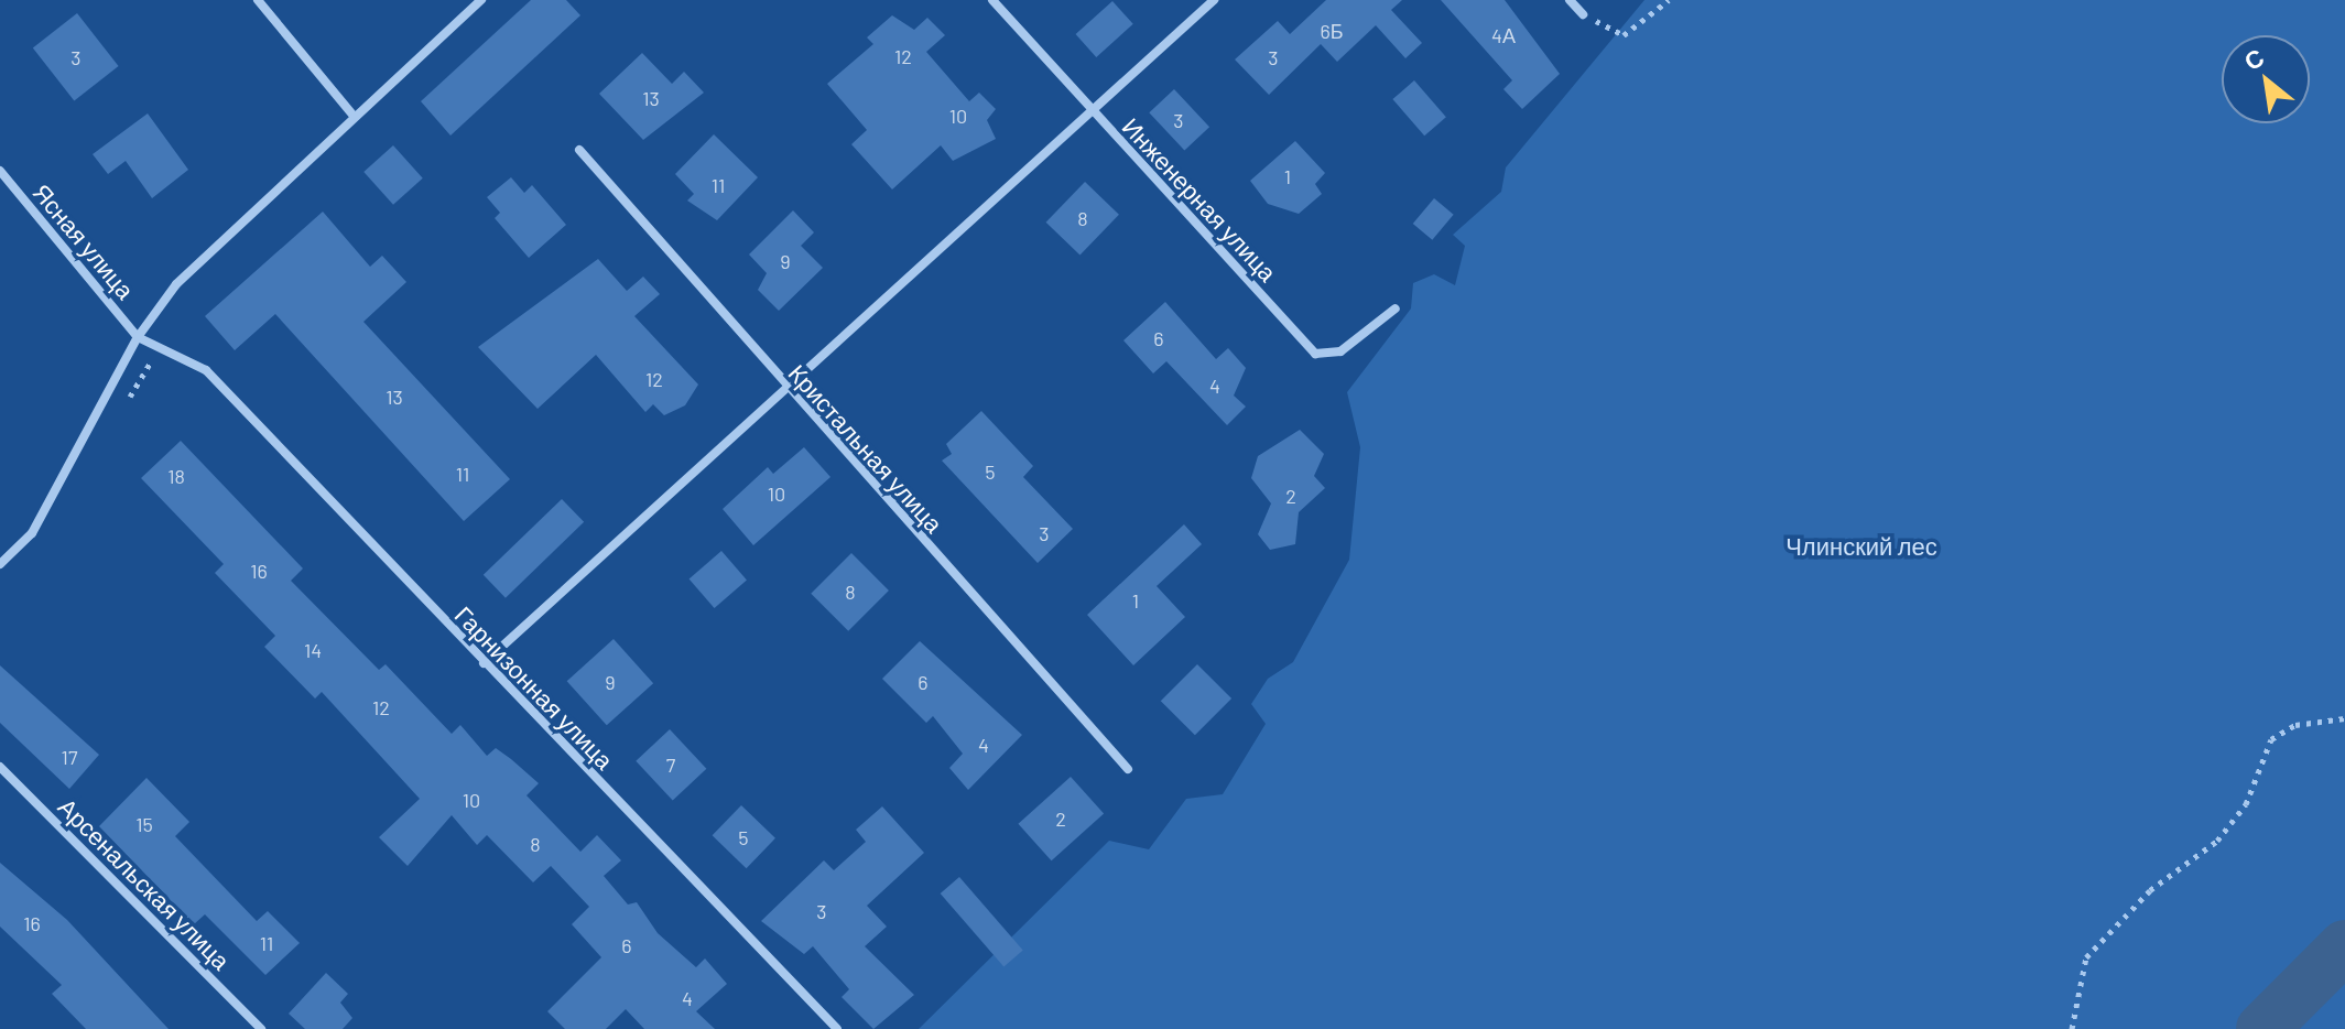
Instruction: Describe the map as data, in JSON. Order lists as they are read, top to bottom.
{
  "streets": {
    "street": [
      "Инженерная улица",
      "Ясная улица",
      "Кристальная улица",
      "Гарнизонная улица",
      "Арсенальская улица"
    ]
  },
  "parks": ["Члинский лес"],
  "house_numbers": [
    "6Б",
    "4А",
    "12",
    "3",
    "3",
    "13",
    "10",
    "3",
    "1",
    "11",
    "8",
    "9",
    "6",
    "12",
    "4",
    "13",
    "5",
    "11",
    "18",
    "10",
    "2",
    "3",
    "16",
    "8",
    "1",
    "14",
    "9",
    "6",
    "12",
    "4",
    "17",
    "7",
    "10",
    "2",
    "15",
    "5",
    "8",
    "3",
    "16",
    "11",
    "6",
    "4"
  ],
  "north": "top left"
}
